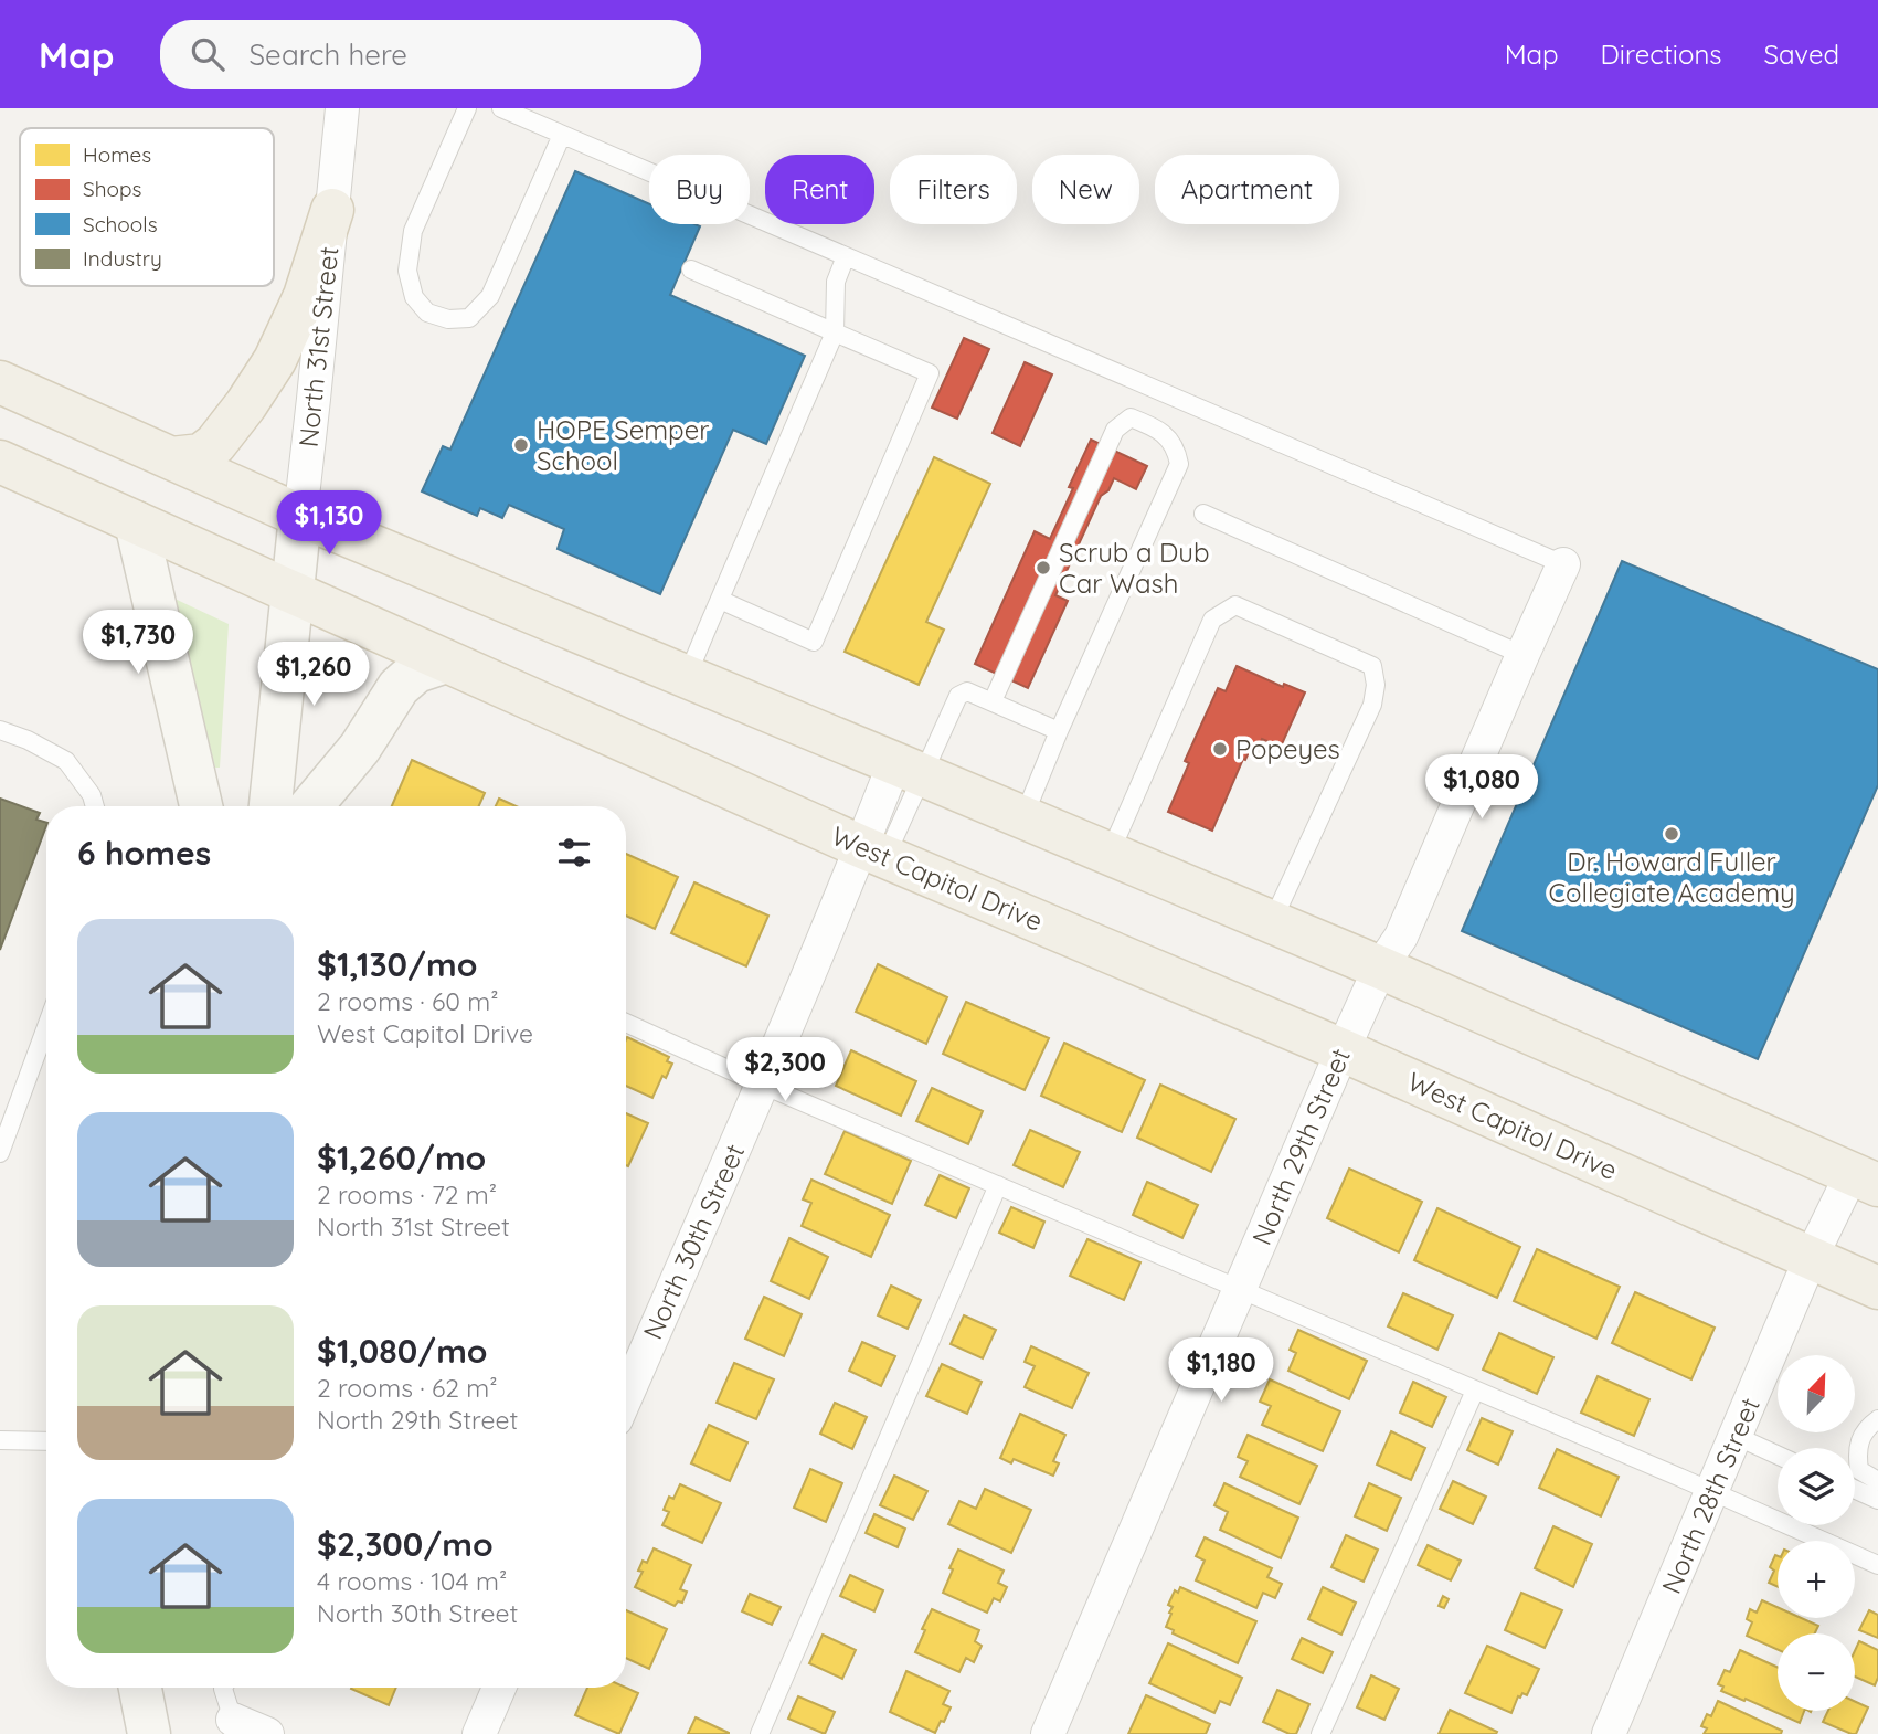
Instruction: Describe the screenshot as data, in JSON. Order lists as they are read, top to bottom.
{
  "streets": {
    "main road": ["North 31st Street", "West Capitol Drive"],
    "street": ["North 29th Street", "North 30th Street", "North 28th Street"]
  },
  "crossings": [
    ["North 31st Street", "West Capitol Drive"],
    ["West Capitol Drive", "North 29th Street"],
    ["West Capitol Drive", "North 30th Street"],
    ["West Capitol Drive", "North 28th Street"]
  ],
  "places": [
    "HOPE Semper School",
    "Scrub a Dub Car Wash",
    "Popeyes",
    "Dr. Howard Fuller Collegiate Academy"
  ],
  "legend": [
    "Homes",
    "Shops",
    "Schools",
    "Industry"
  ],
  "north": "top right",
  "page": {
    "header": "Map",
    "search": "Search here",
    "nav": ["Map", "Directions", "Saved"],
    "chip": [
      "Buy",
      "Rent",
      "Filters",
      "New",
      "Apartment"
    ],
    "price": [
      "$1,130",
      "$1,730",
      "$1,260",
      "$1,080",
      "$2,300",
      "$1,180"
    ],
    "heading": "6 homes",
    "list": [
      {
        "name": "$1,130/mo",
        "note": "2 rooms · 60 m² · West Capitol Drive"
      },
      {
        "name": "$1,260/mo",
        "note": "2 rooms · 72 m² · North 31st Street"
      },
      {
        "name": "$1,080/mo",
        "note": "2 rooms · 62 m² · North 29th Street"
      },
      {
        "name": "$2,300/mo",
        "note": "4 rooms · 104 m² · North 30th Street"
      }
    ],
    "map_buttons": ["+", "−"]
  }
}
